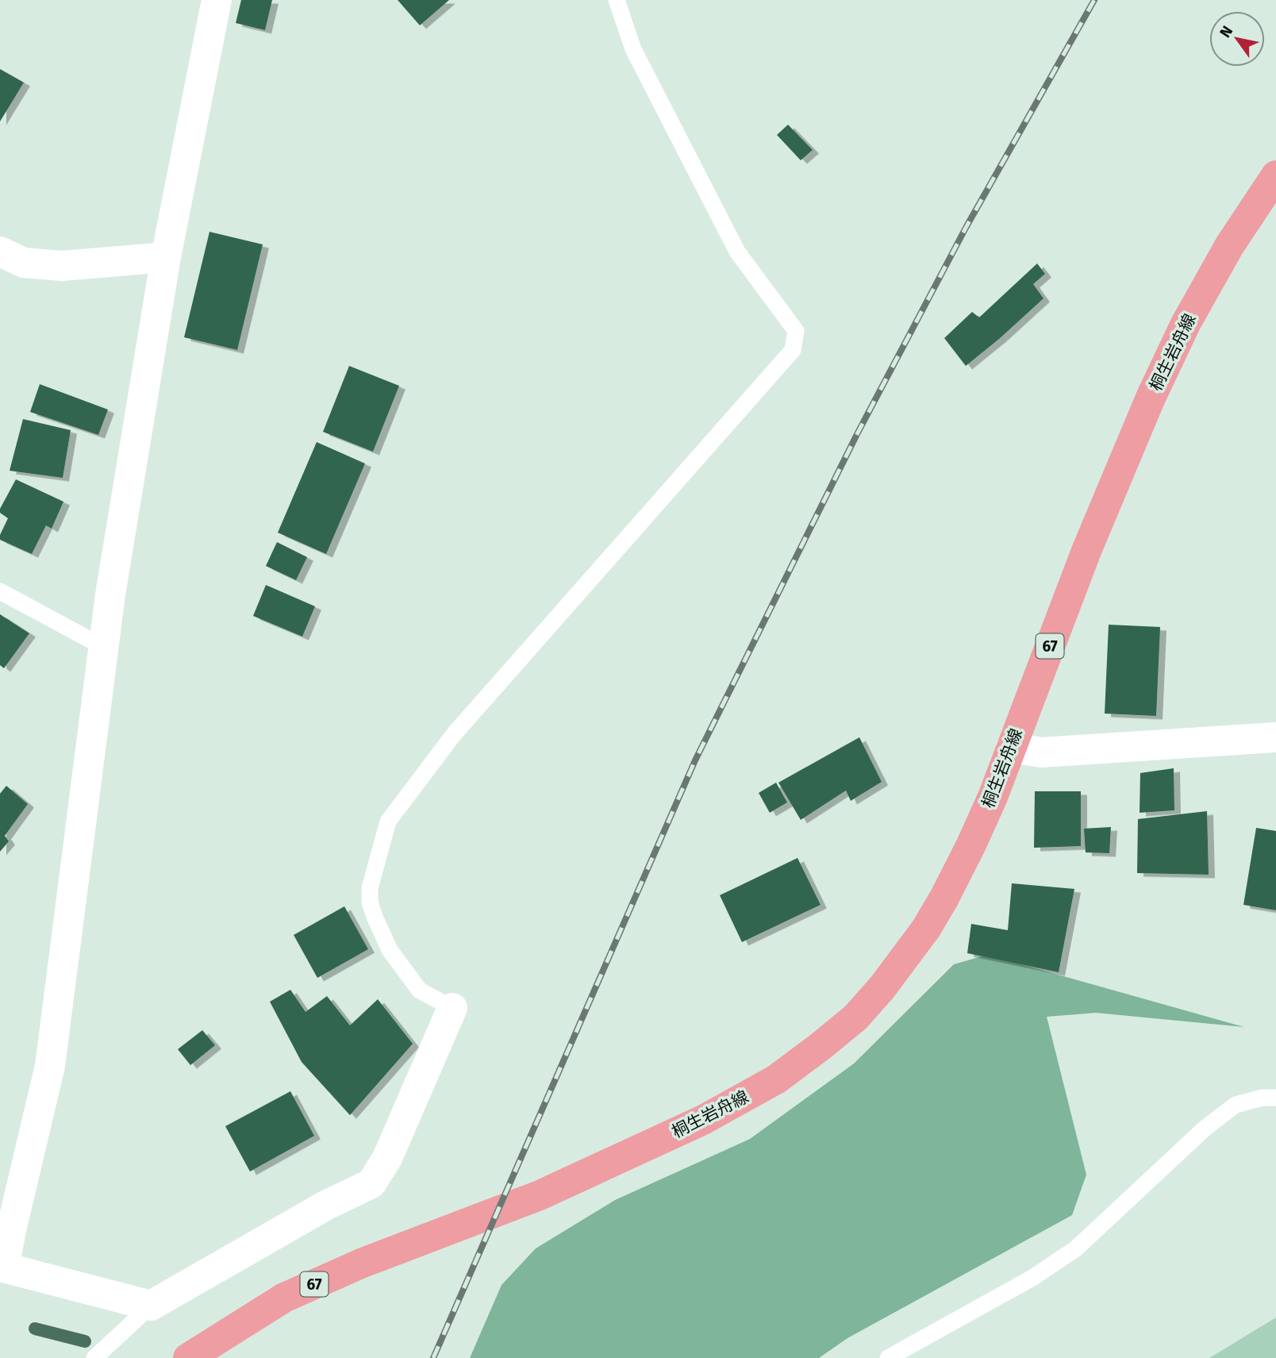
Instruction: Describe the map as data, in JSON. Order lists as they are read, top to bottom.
{
  "streets": {
    "main road": ["桐生岩舟線", "67"]
  },
  "north": "top left"
}
